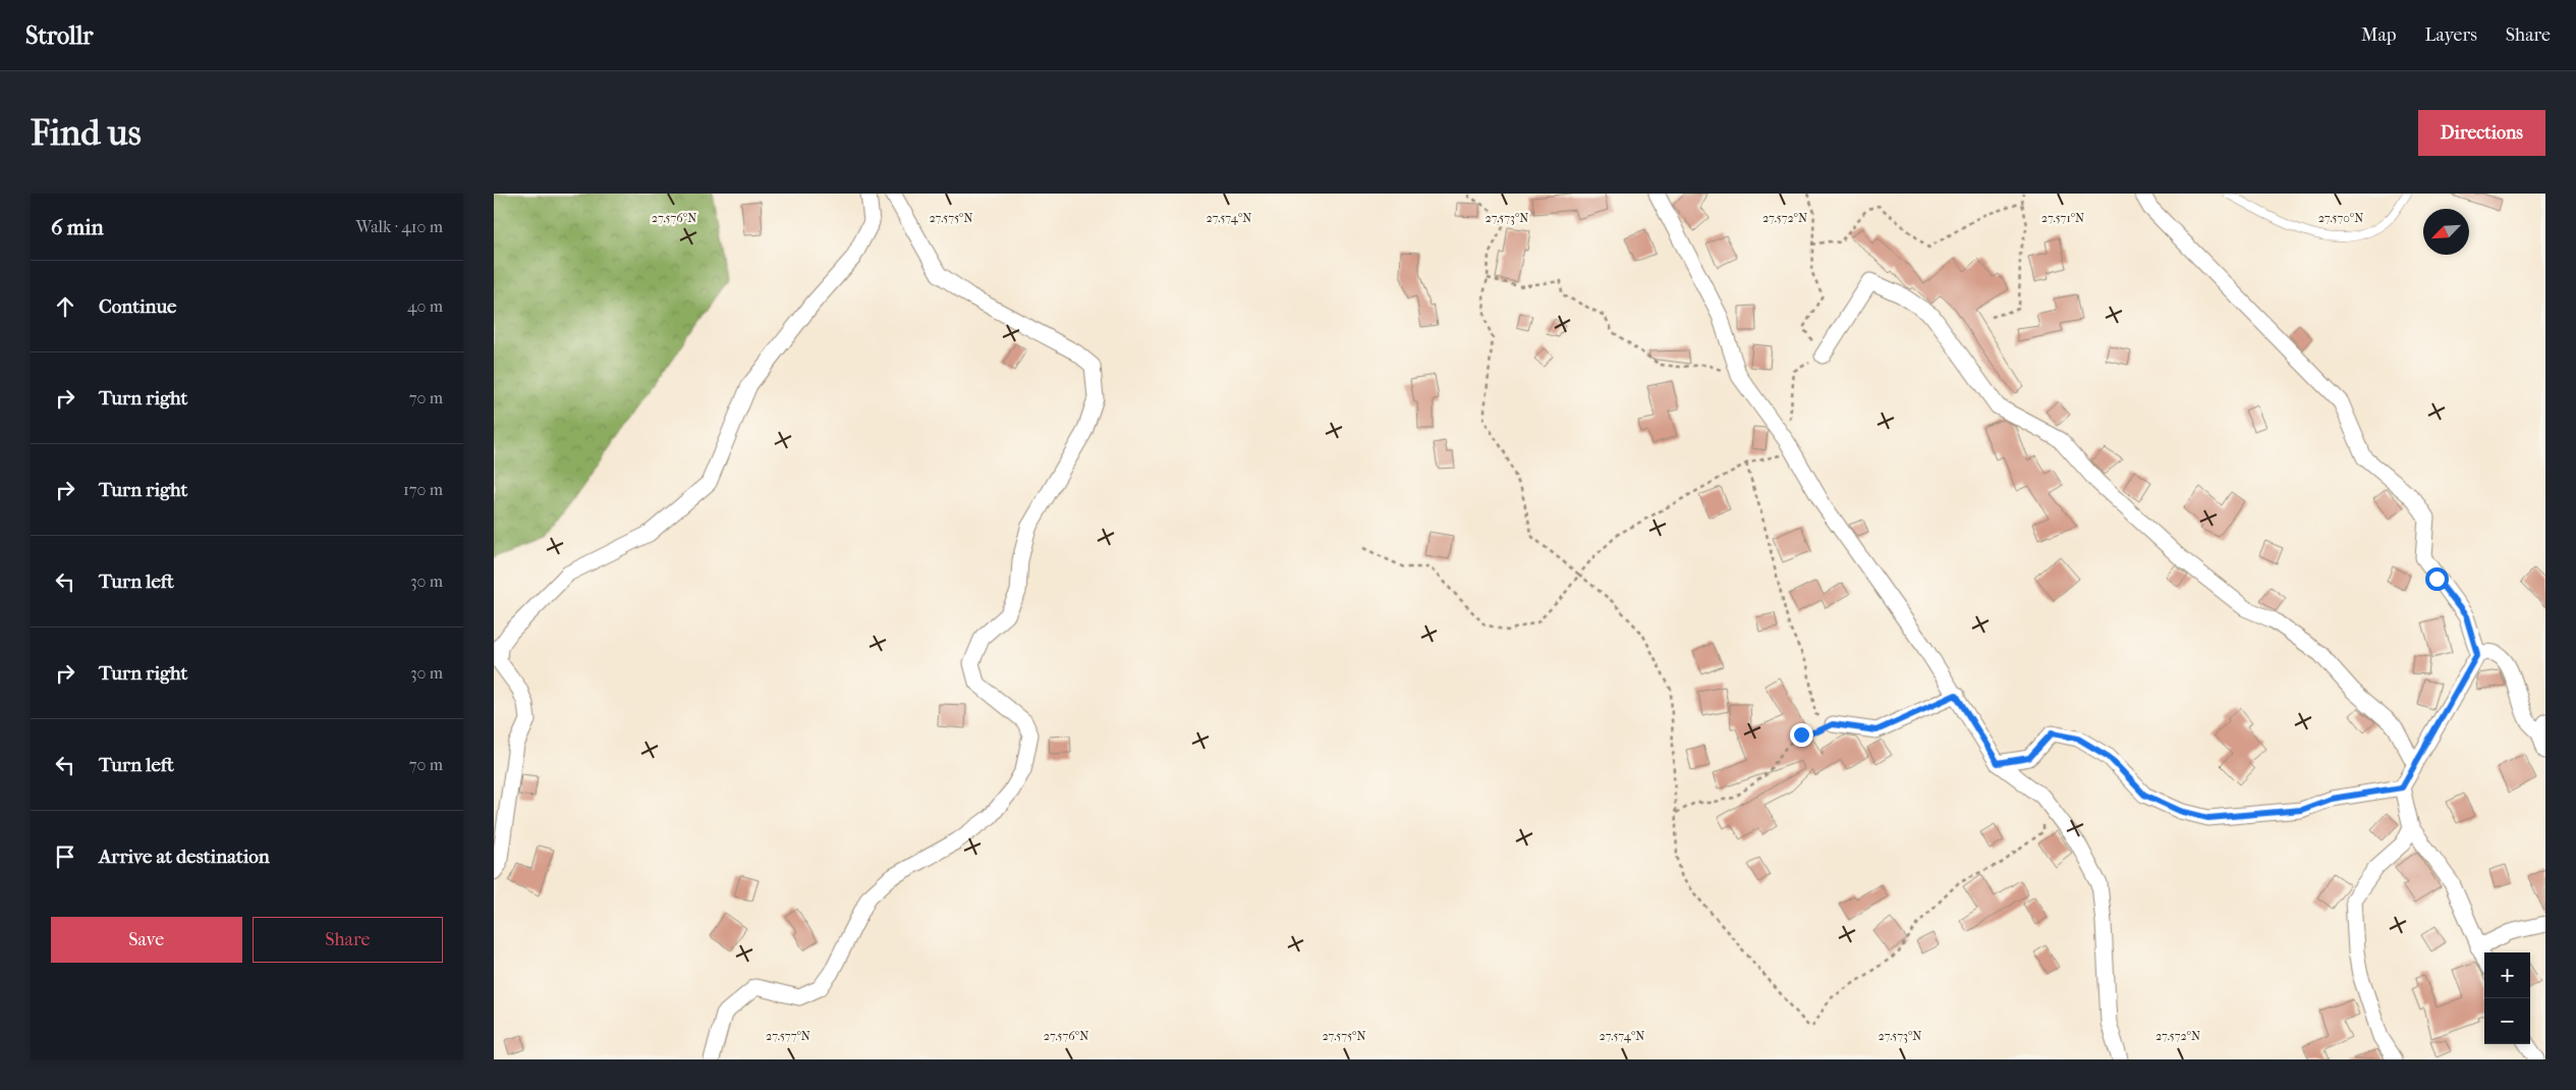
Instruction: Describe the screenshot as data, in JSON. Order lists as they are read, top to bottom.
{
  "north": "bottom left",
  "page": {
    "header": "Strollr",
    "nav": ["Map", "Layers", "Share"],
    "buttons": [
      "Directions",
      ["Save", "Share"]
    ],
    "title": "Find us",
    "heading": ["6 min", "Walk · 410 m"],
    "list": [
      ["Continue", "40 m"],
      ["Turn right", "70 m"],
      ["Turn right", "170 m"],
      ["Turn left", "30 m"],
      ["Turn right", "30 m"],
      ["Turn left", "70 m"],
      "Arrive at destination"
    ],
    "map_buttons": ["+", "−"]
  },
  "coordinates": [
    "27.576°N",
    "27.575°N",
    "27.573°N",
    "27.572°N",
    "27.571°N",
    "27.574°N",
    "27.570°N",
    "27.577°N"
  ]
}
